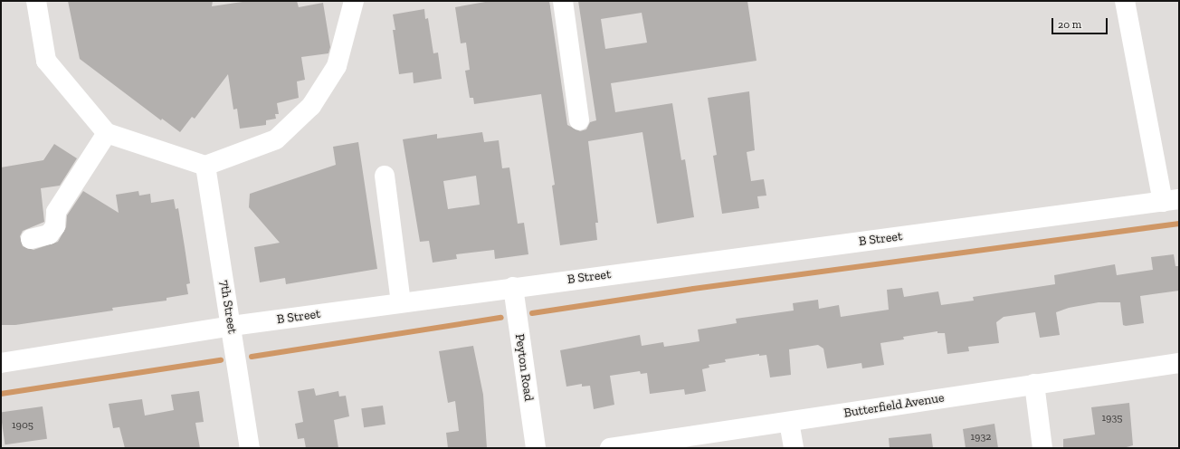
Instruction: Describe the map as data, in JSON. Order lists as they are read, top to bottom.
{
  "streets": {
    "street": [
      "B Street",
      "7th Street",
      "Peyton Road",
      "Butterfield Avenue"
    ]
  },
  "crossings": [
    ["B Street", "7th Street"],
    ["B Street", "Peyton Road"]
  ],
  "house_numbers": ["1935", "1905", "1932"],
  "scale_bar": "20 m"
}
